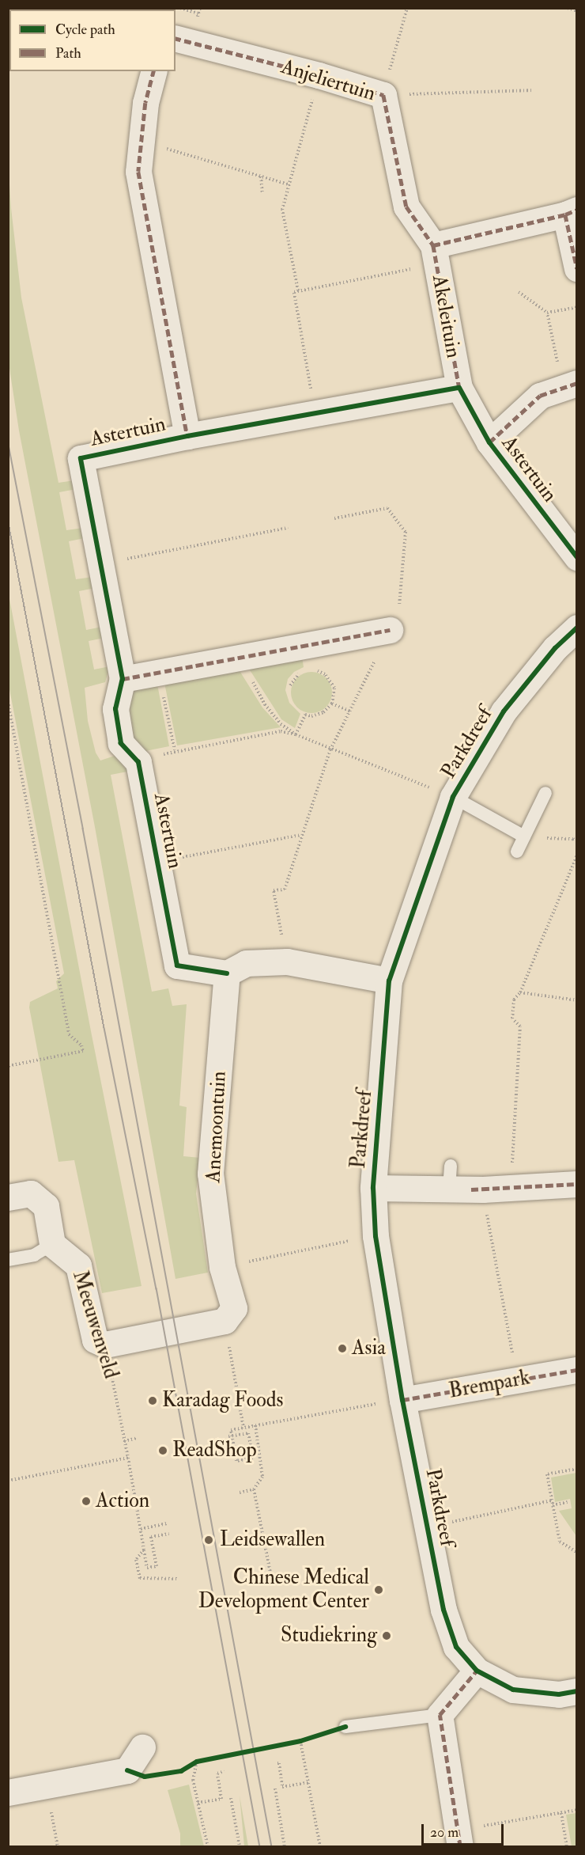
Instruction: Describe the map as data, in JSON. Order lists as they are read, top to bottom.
{
  "streets": {
    "street": [
      "Anjeliertuin",
      "Akeleituin",
      "Astertuin",
      "Parkdreef",
      "Anemoontuin",
      "Meeuwenveld",
      "Brempark"
    ]
  },
  "crossings": [
    ["Anjeliertuin", "Akeleituin"],
    ["Akeleituin", "Astertuin"],
    ["Astertuin", "Anemoontuin"],
    ["Parkdreef", "Brempark"]
  ],
  "places": [
    "Asia",
    "Karadag Foods",
    "ReadShop",
    "Action",
    "Leidsewallen",
    "Chinese Medical Development Center",
    "Studiekring"
  ],
  "legend": ["Cycle path", "Path"],
  "scale_bar": "20 m"
}
